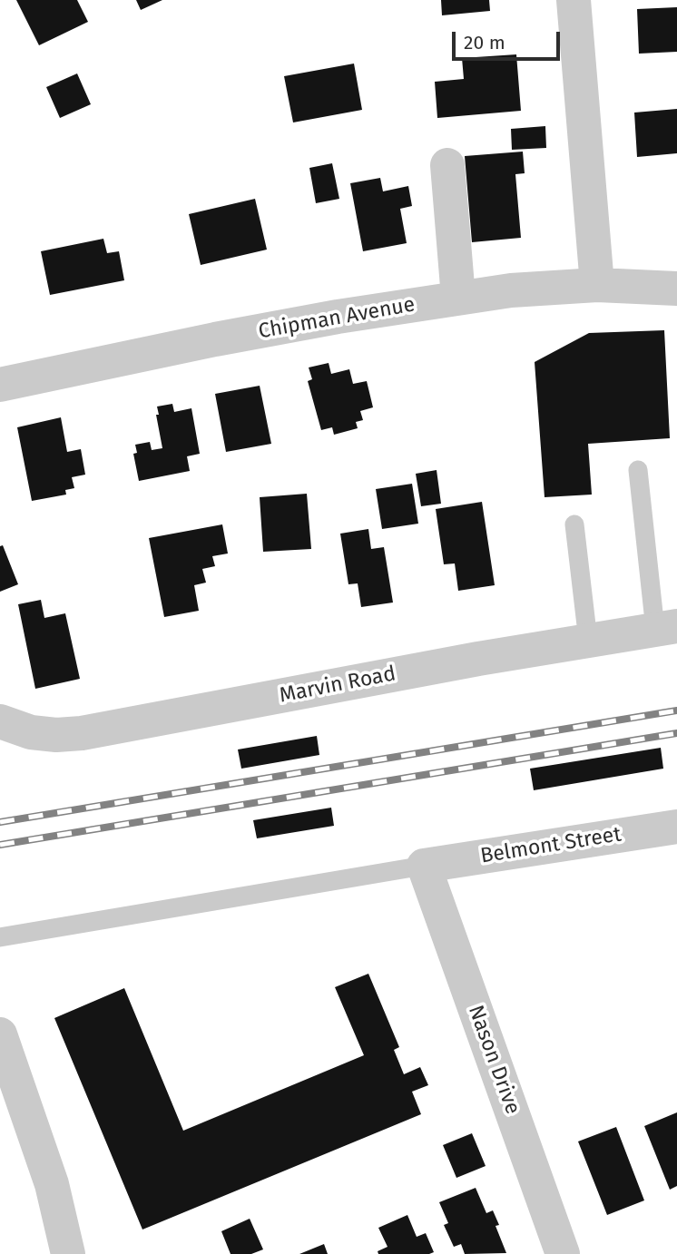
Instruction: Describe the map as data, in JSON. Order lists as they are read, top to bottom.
{
  "streets": {
    "street": [
      "Chipman Avenue",
      "Marvin Road",
      "Belmont Street",
      "Nason Drive"
    ]
  },
  "crossings": [
    ["Belmont Street", "Nason Drive"]
  ],
  "scale_bar": "20 m"
}
